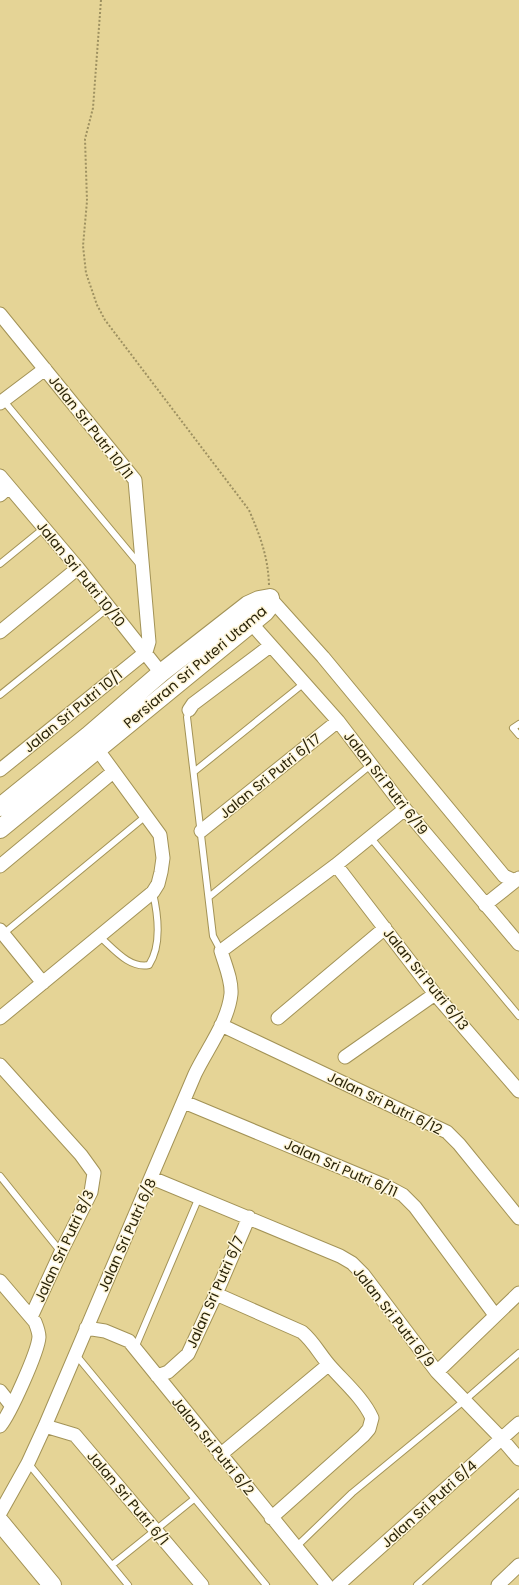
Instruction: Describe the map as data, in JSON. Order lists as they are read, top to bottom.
{
  "streets": {
    "street": [
      "Jalan Sri Putri 10/11",
      "Jalan Sri Putri 10/10",
      "Persiaran Sri Puteri Utama",
      "Jalan Sri Putri 10/1",
      "Jalan Sri Putri 6/17",
      "Jalan Sri Putri 6/19",
      "Jalan Sri Putri 6/13",
      "Jalan Sri Putri 6/12",
      "Jalan Sri Putri 6/11",
      "Jalan Sri Putri 6/8",
      "Jalan Sri Putri 8/3",
      "Jalan Sri Putri 6/7",
      "Jalan Sri Putri 6/9",
      "Jalan Sri Putri 6/2",
      "Jalan Sri Putri 6/1",
      "Jalan Sri Putri 6/4"
    ]
  },
  "crossings": [
    ["Jalan Sri Putri 10/11", "Jalan Sri Putri 10/10"],
    ["Jalan Sri Putri 10/11", "Jalan Sri Putri 10/1"],
    ["Jalan Sri Putri 10/10", "Persiaran Sri Puteri Utama"],
    ["Jalan Sri Putri 10/10", "Jalan Sri Putri 10/1"],
    ["Persiaran Sri Puteri Utama", "Jalan Sri Putri 6/19"],
    ["Jalan Sri Putri 6/17", "Jalan Sri Putri 6/19"],
    ["Jalan Sri Putri 6/12", "Jalan Sri Putri 6/8"],
    ["Jalan Sri Putri 6/11", "Jalan Sri Putri 6/8"],
    ["Jalan Sri Putri 6/8", "Jalan Sri Putri 6/9"],
    ["Jalan Sri Putri 6/8", "Jalan Sri Putri 6/2"],
    ["Jalan Sri Putri 6/8", "Jalan Sri Putri 6/1"],
    ["Jalan Sri Putri 6/7", "Jalan Sri Putri 6/9"],
    ["Jalan Sri Putri 6/7", "Jalan Sri Putri 6/2"],
    ["Jalan Sri Putri 6/9", "Jalan Sri Putri 6/4"]
  ]
}
